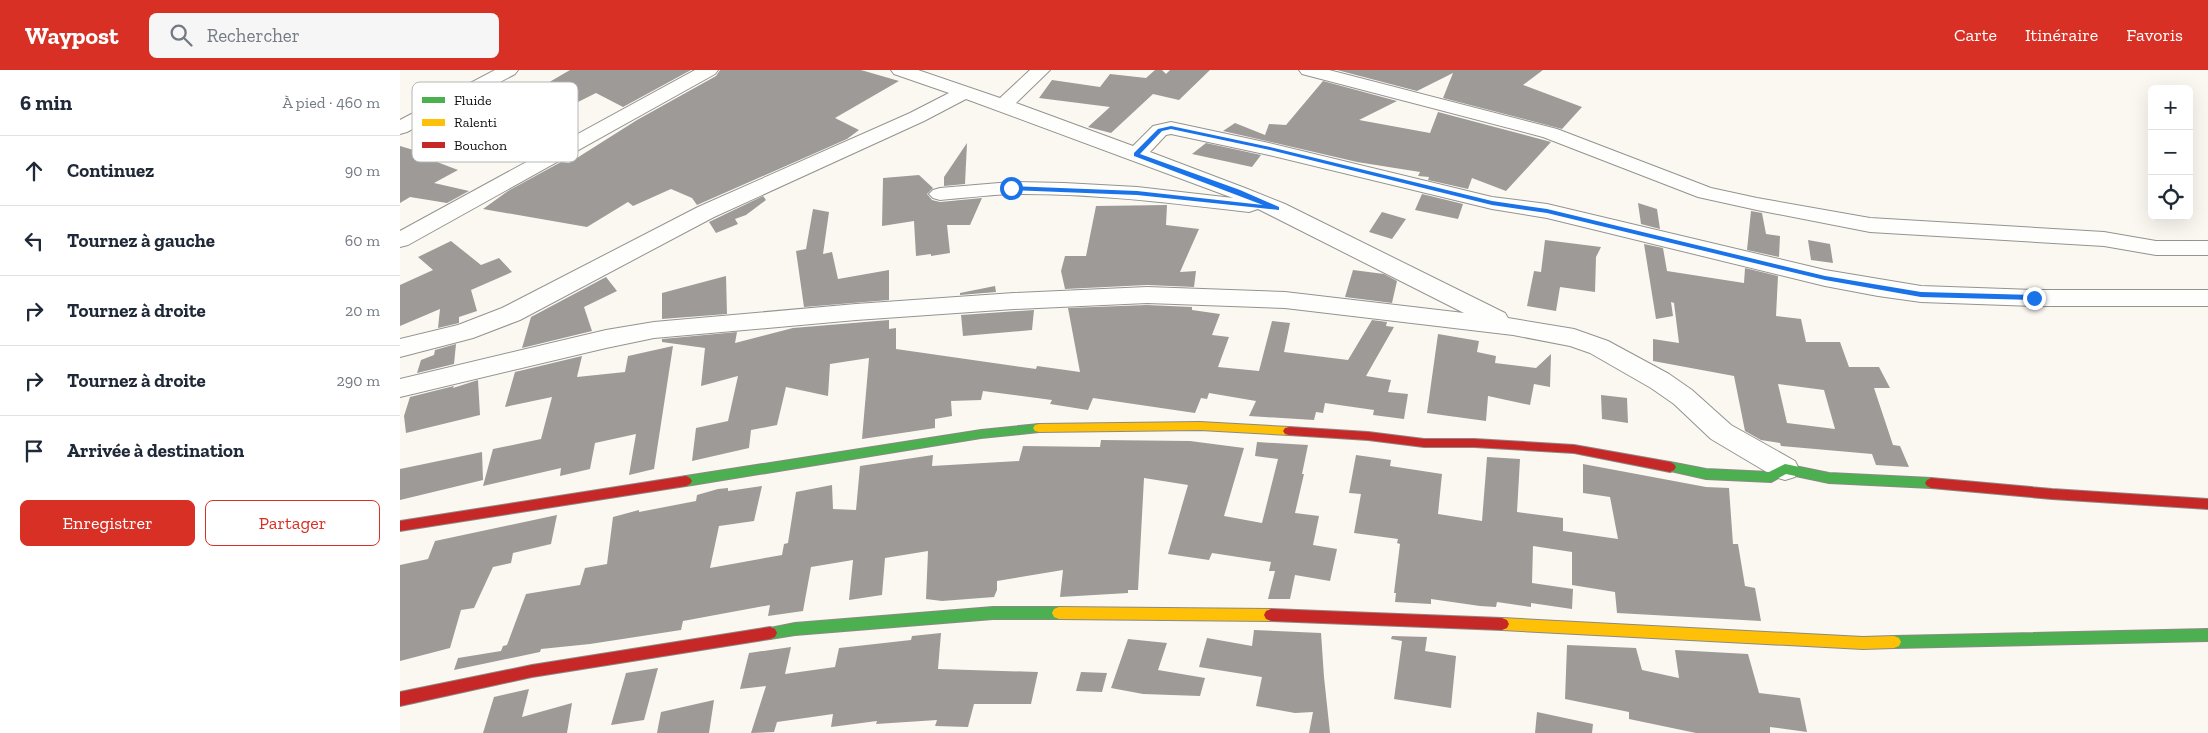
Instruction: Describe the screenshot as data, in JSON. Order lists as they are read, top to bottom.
{
  "legend": ["Fluide", "Ralenti", "Bouchon"],
  "page": {
    "header": "Waypost",
    "search": "Rechercher",
    "nav": ["Carte", "Itinéraire", "Favoris"],
    "heading": ["6 min", "À pied · 460 m"],
    "map_buttons": ["+", "−"],
    "list": [
      ["Continuez", "90 m"],
      ["Tournez à gauche", "60 m"],
      ["Tournez à droite", "20 m"],
      ["Tournez à droite", "290 m"],
      "Arrivée à destination"
    ],
    "buttons": ["Enregistrer", "Partager"]
  }
}
